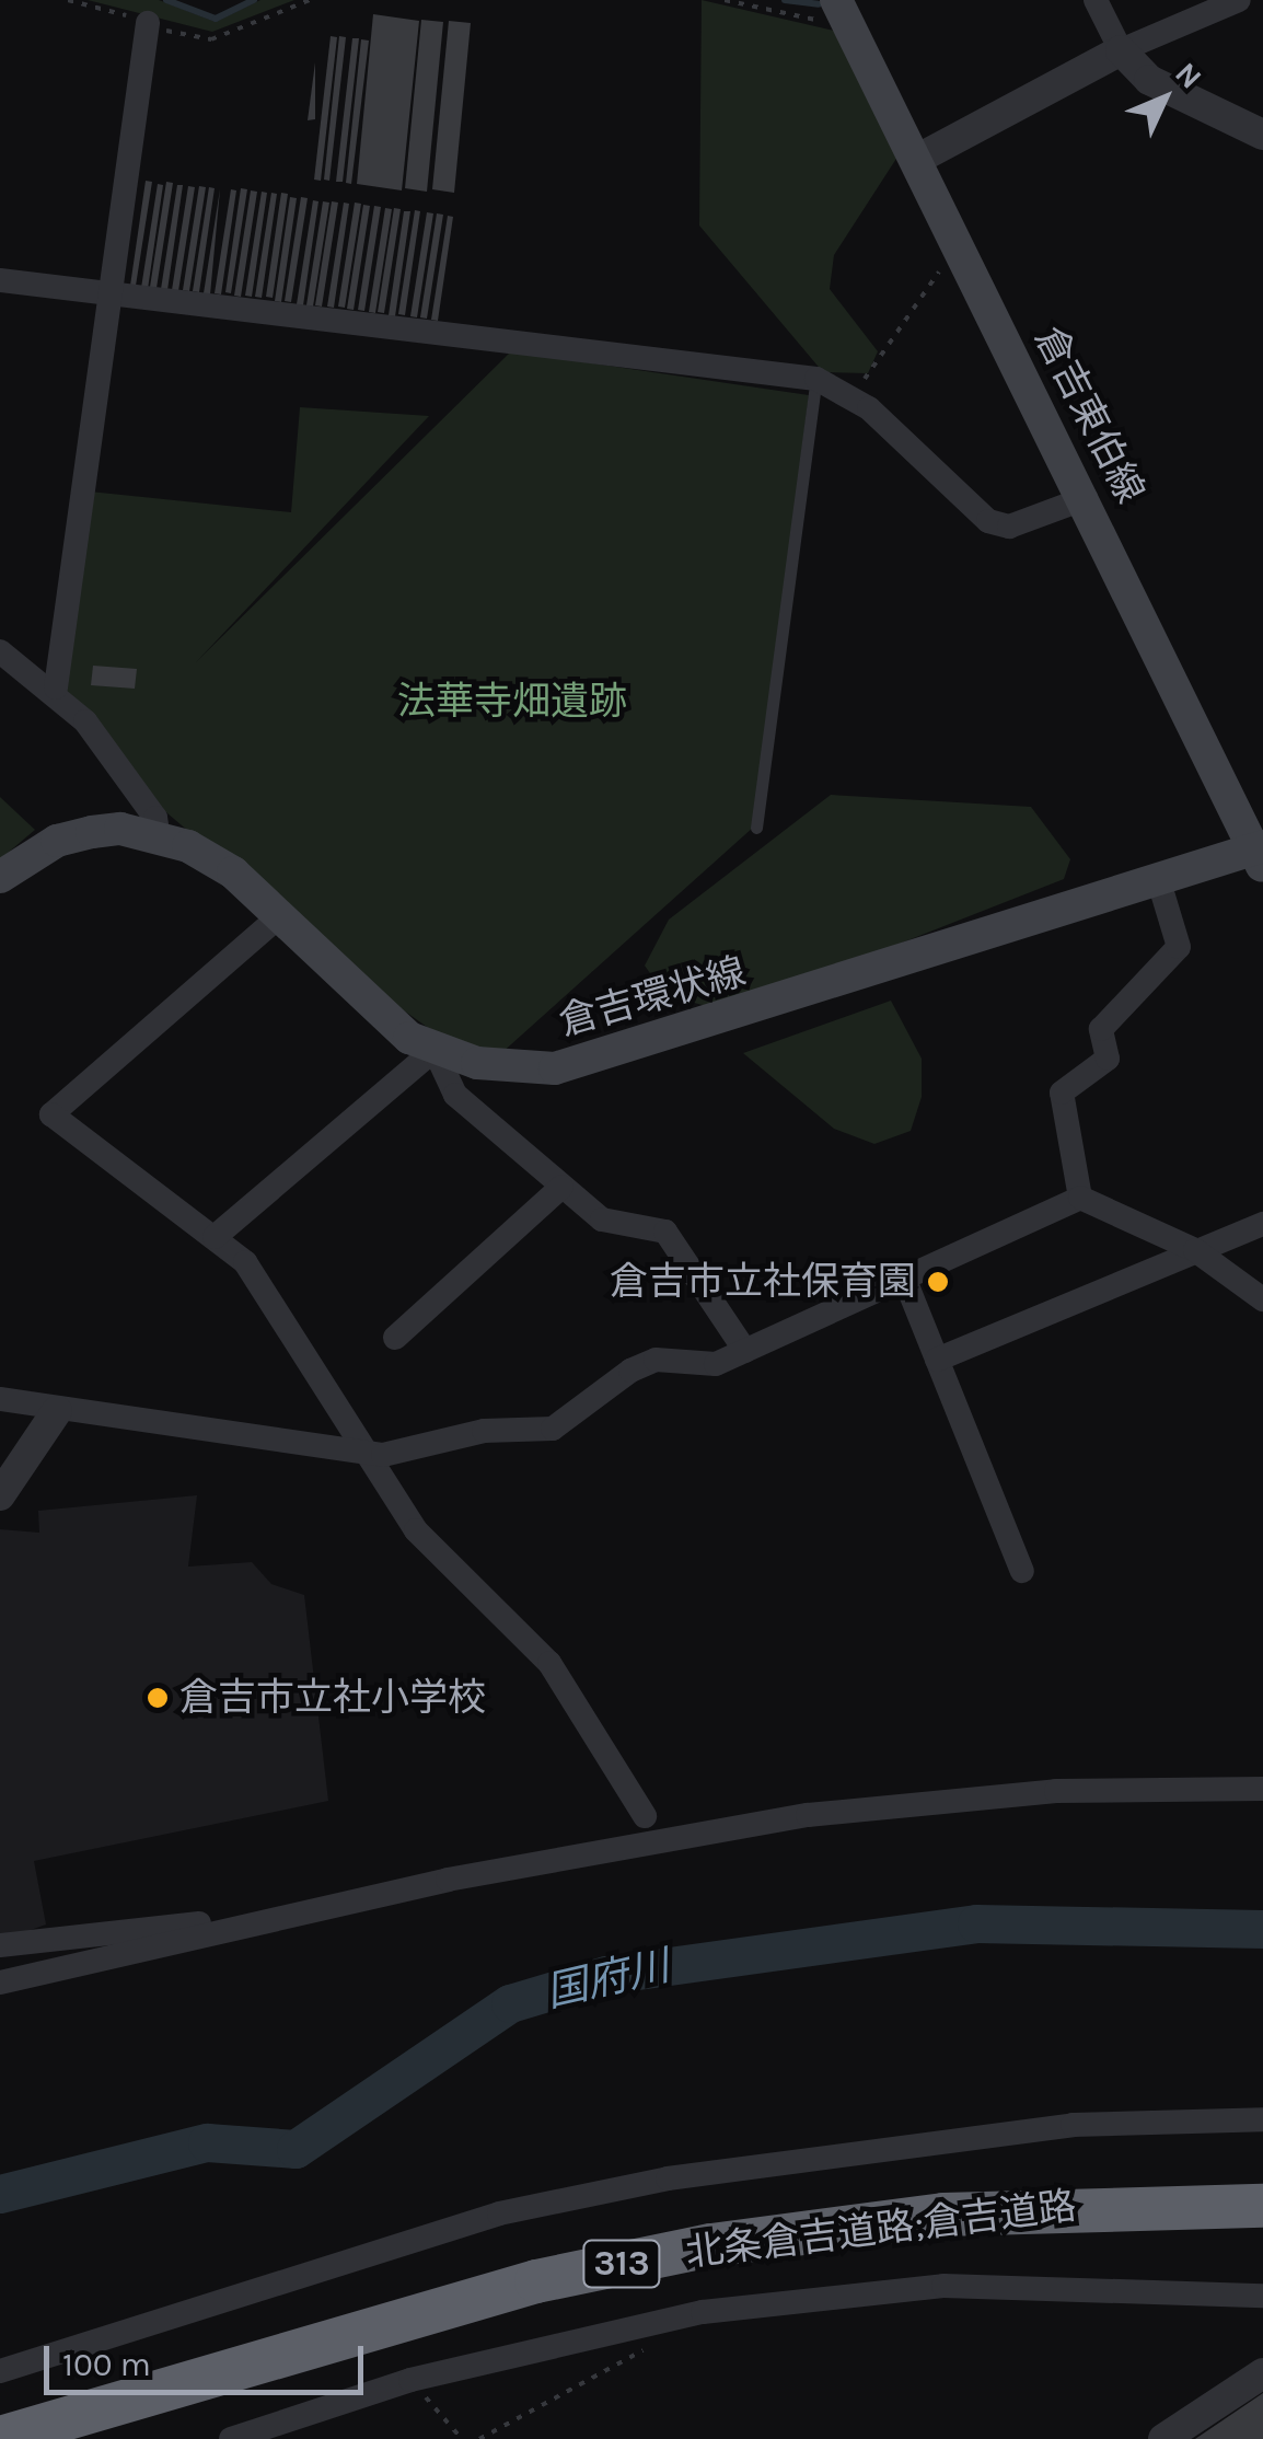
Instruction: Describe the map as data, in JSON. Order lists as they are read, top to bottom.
{
  "streets": {
    "highway": ["北条倉吉道路;倉吉道路", "313"],
    "main road": ["倉吉東伯線", "倉吉環状線"]
  },
  "crossings": [
    ["倉吉東伯線", "倉吉環状線"]
  ],
  "water": ["国府川"],
  "parks": ["法華寺畑遺跡"],
  "places": ["倉吉市立社保育園", "倉吉市立社小学校"],
  "scale_bar": "100 m",
  "north": "top right"
}
